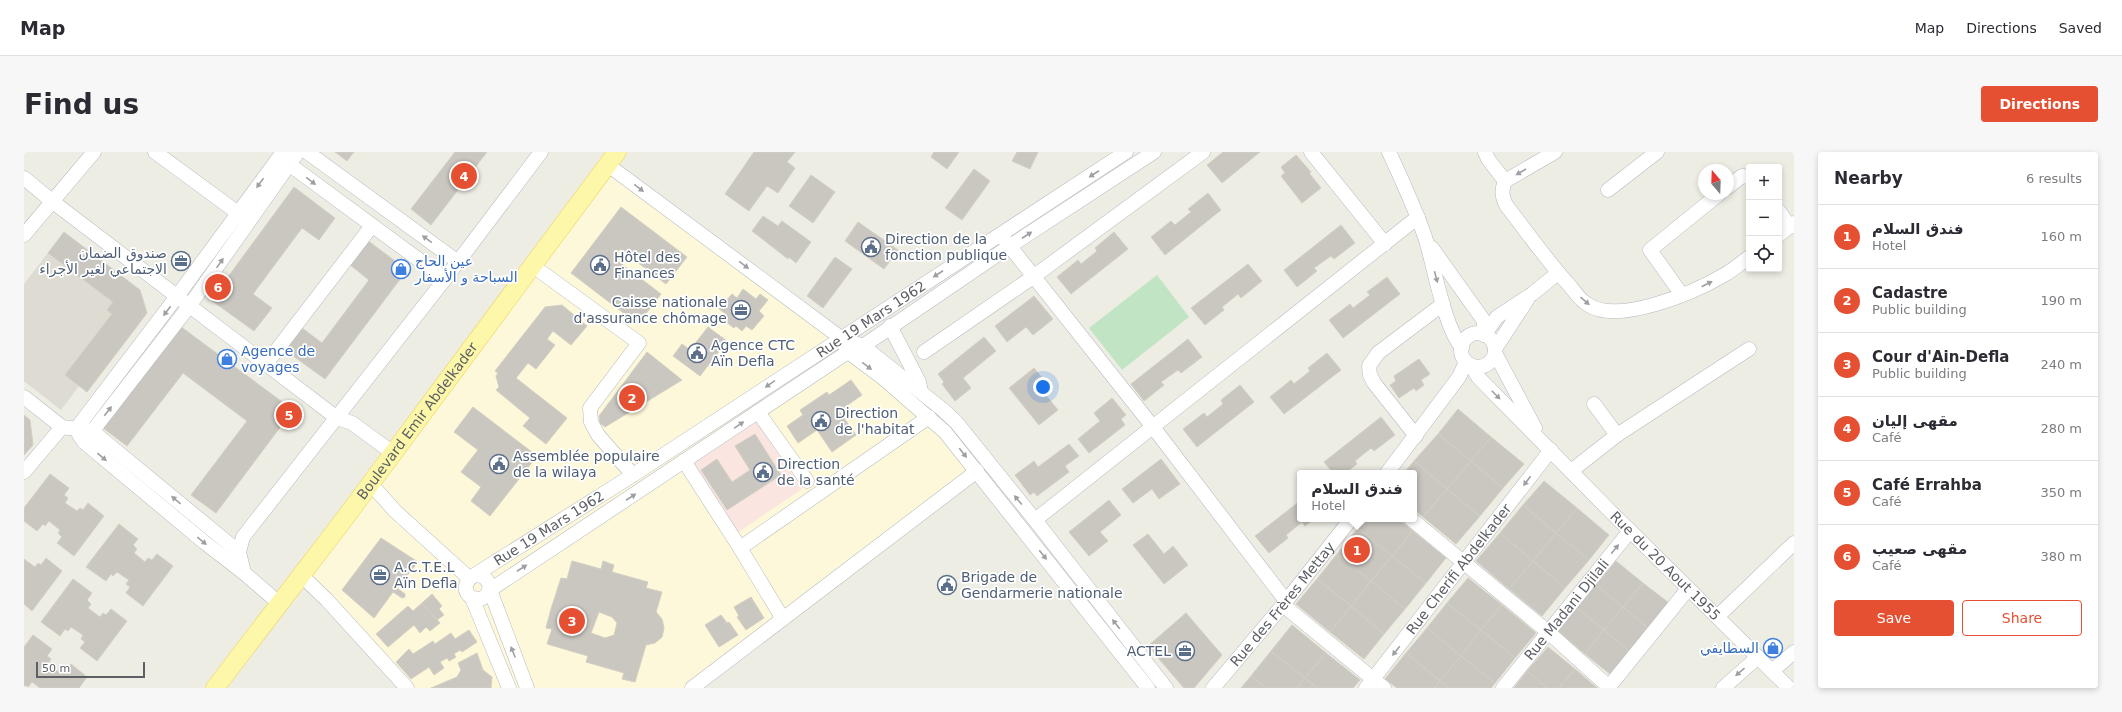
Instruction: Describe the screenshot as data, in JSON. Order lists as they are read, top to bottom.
{
  "streets": {
    "main road": ["Boulevard Emir Abdelkader"],
    "street": [
      "Rue 19 Mars 1962",
      "Rue du 20 Aout 1955",
      "Rue Cherifi Abdelkader",
      "Rue des Frères Mettay",
      "Rue Madani Djilali"
    ]
  },
  "crossings": [
    ["Rue du 20 Aout 1955", "Rue Cherifi Abdelkader"],
    ["Rue du 20 Aout 1955", "Rue Madani Djilali"]
  ],
  "places": {
    "public building": [
      "Direction de la fonction publique",
      "Hôtel des Finances",
      "Agence CTC Aïn Defla",
      "Direction de l'habitat",
      "Assemblée populaire de la wilaya",
      "Direction de la santé",
      "Brigade de Gendarmerie nationale"
    ],
    "office": [
      "صندوق الضمان الاجتماعي لغير الأجراء",
      "Caisse nationale d'assurance chômage",
      "A.C.T.E.L Aïn Defla",
      "ACTEL"
    ],
    "shop": ["عين الحاج السباحة و الأسفار", "Agence de voyages", "السطايفي"]
  },
  "scale_bar": "50 m",
  "north": "top",
  "page": {
    "header": "Map",
    "nav": ["Map", "Directions", "Saved"],
    "buttons": [
      "Directions",
      ["Save", "Share"]
    ],
    "title": "Find us",
    "heading": ["Nearby", "6 results"],
    "pins": [
      "4",
      "6",
      "2",
      "5",
      "1",
      "3"
    ],
    "map_buttons": ["+", "−"],
    "list": [
      {
        "mark": "1",
        "name": "فندق السلام",
        "note": "Hotel",
        "value": "160 m"
      },
      {
        "mark": "2",
        "name": "Cadastre",
        "note": "Public building",
        "value": "190 m"
      },
      {
        "mark": "3",
        "name": "Cour d'Ain-Defla",
        "note": "Public building",
        "value": "240 m"
      },
      {
        "mark": "4",
        "name": "مقهى إليان",
        "note": "Café",
        "value": "280 m"
      },
      {
        "mark": "5",
        "name": "Café Errahba",
        "note": "Café",
        "value": "350 m"
      },
      {
        "mark": "6",
        "name": "مقهى صعيب",
        "note": "Café",
        "value": "380 m"
      }
    ],
    "popup": ["فندق السلام", "Hotel"],
    "scale": "50 m"
  }
}
